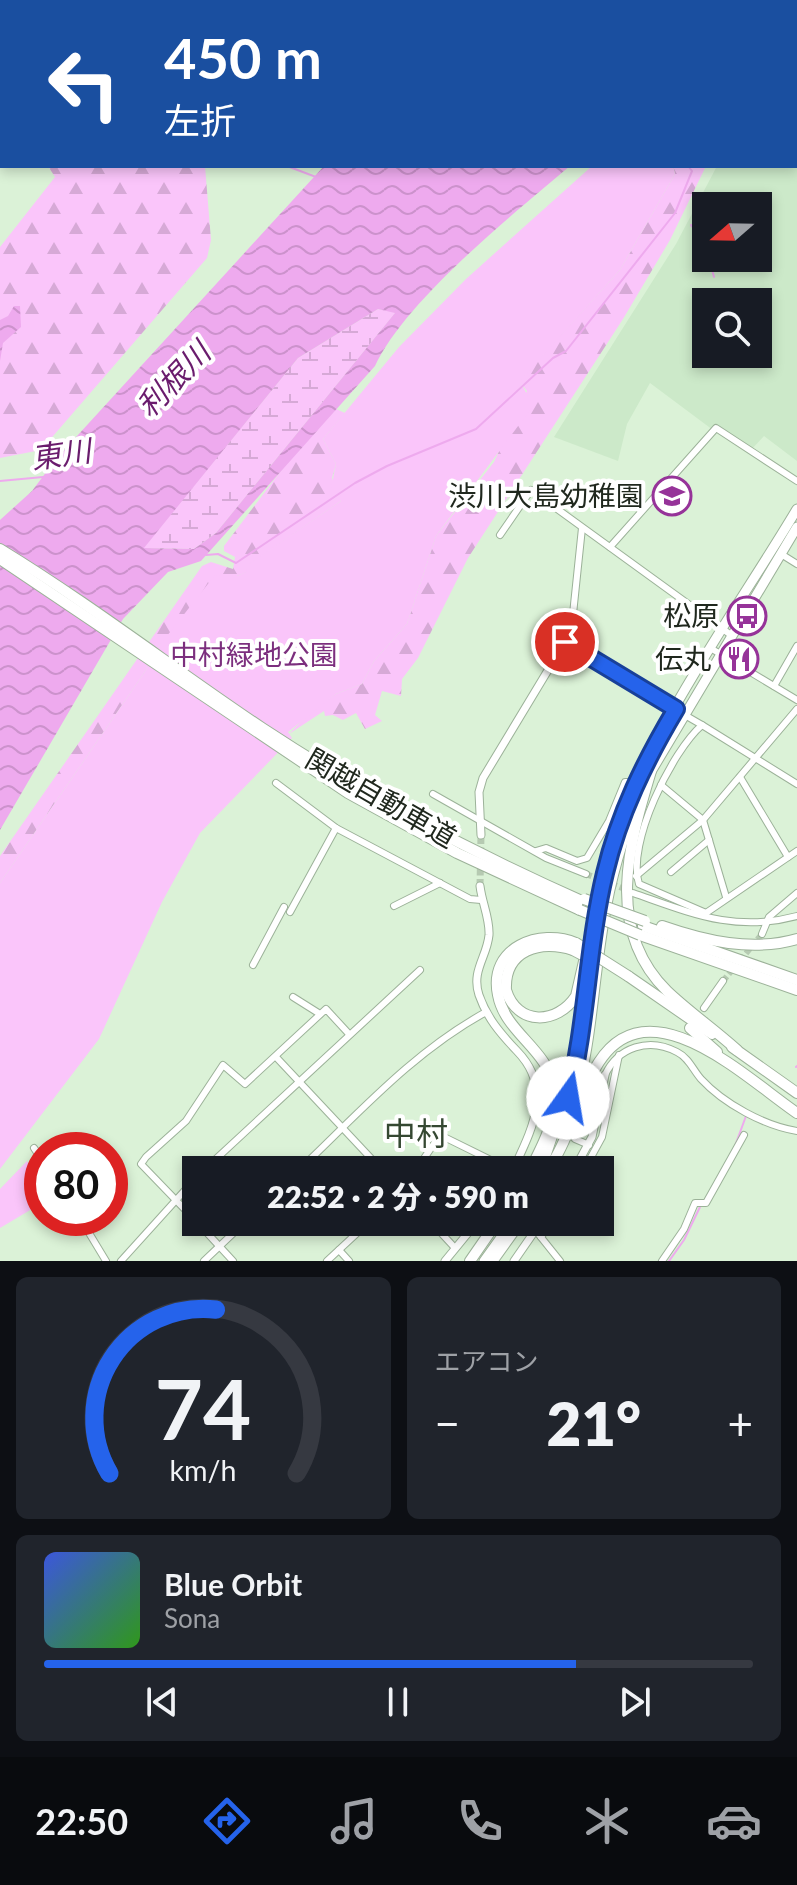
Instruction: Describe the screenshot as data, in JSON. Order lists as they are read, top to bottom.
{
  "streets": {
    "highway": ["関越自動車道"]
  },
  "districts": ["中村"],
  "water": ["利根川", "東川"],
  "parks": ["中村緑地公園"],
  "places": {
    "school or university": ["渋川大島幼稚園"],
    "bus stop": ["松原"],
    "restaurant": ["伝丸"]
  },
  "north": "left",
  "page": {
    "turn": ["450 m", "左折"],
    "limit": "80",
    "trip": "22:52 · 2 分 · 590 m",
    "tile": "エアコン",
    "heat": ["−", "21°", "+"],
    "song": ["Blue Orbit", "Sona"],
    "tabs": "22:50",
    "gauge": ["74", "km/h"]
  }
}
